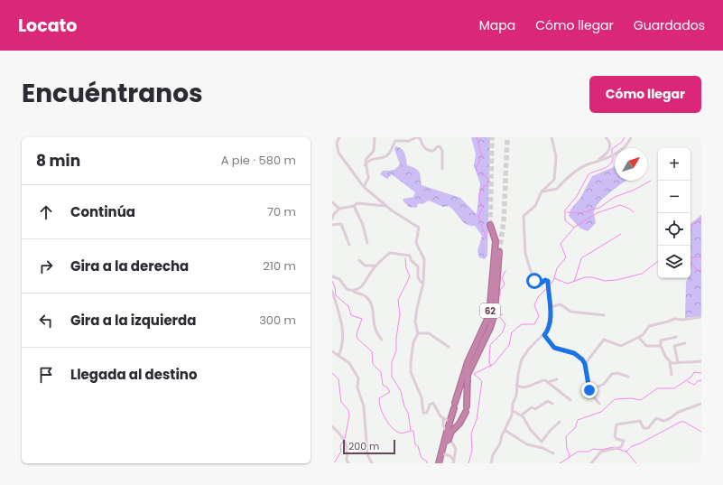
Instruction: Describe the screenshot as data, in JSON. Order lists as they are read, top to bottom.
{
  "streets": {
    "highway": ["62"]
  },
  "scale_bar": "200 m",
  "north": "top right",
  "page": {
    "header": "Locato",
    "nav": ["Mapa", "Cómo llegar", "Guardados"],
    "title": "Encuéntranos",
    "buttons": "Cómo llegar",
    "heading": ["8 min", "A pie · 580 m"],
    "map_buttons": ["+", "−"],
    "list": [
      ["Continúa", "70 m"],
      ["Gira a la derecha", "210 m"],
      ["Gira a la izquierda", "300 m"],
      "Llegada al destino"
    ],
    "scale": "200 m"
  }
}
